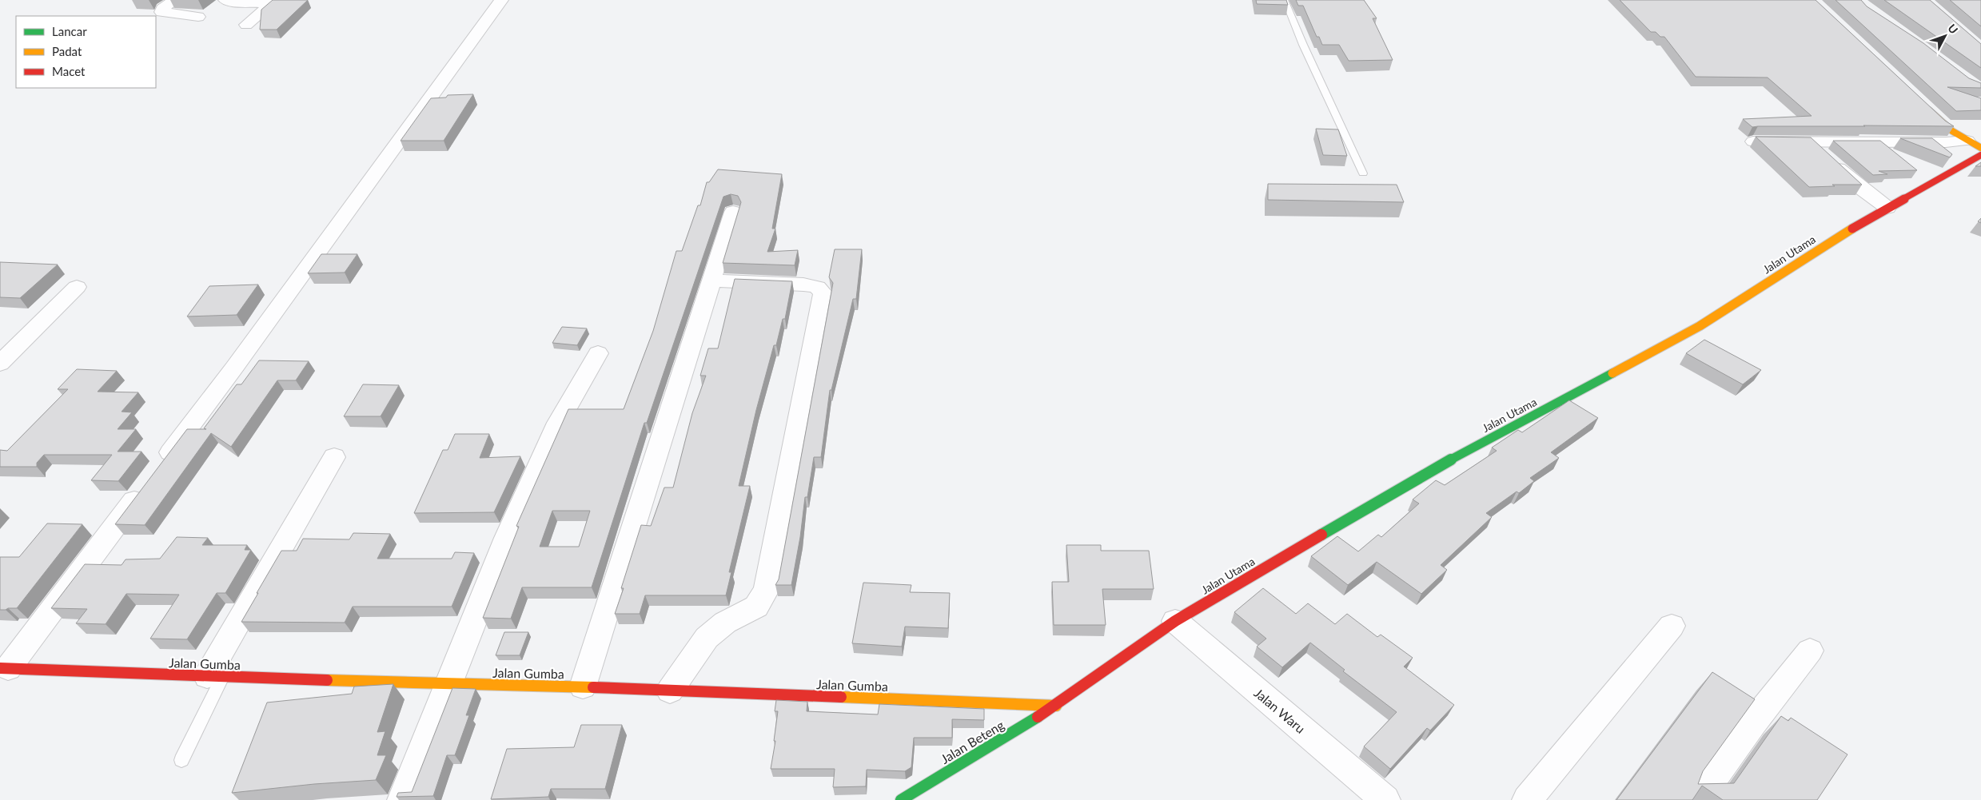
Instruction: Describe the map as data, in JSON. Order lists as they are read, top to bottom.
{
  "streets": {
    "street": [
      "Jalan Utama",
      "Jalan Gumba",
      "Jalan Waru",
      "Jalan Beteng"
    ]
  },
  "crossings": [
    ["Jalan Utama", "Jalan Gumba"],
    ["Jalan Utama", "Jalan Waru"],
    ["Jalan Utama", "Jalan Beteng"],
    ["Jalan Gumba", "Jalan Beteng"]
  ],
  "legend": ["Lancar", "Padat", "Macet"],
  "north": "top right"
}
